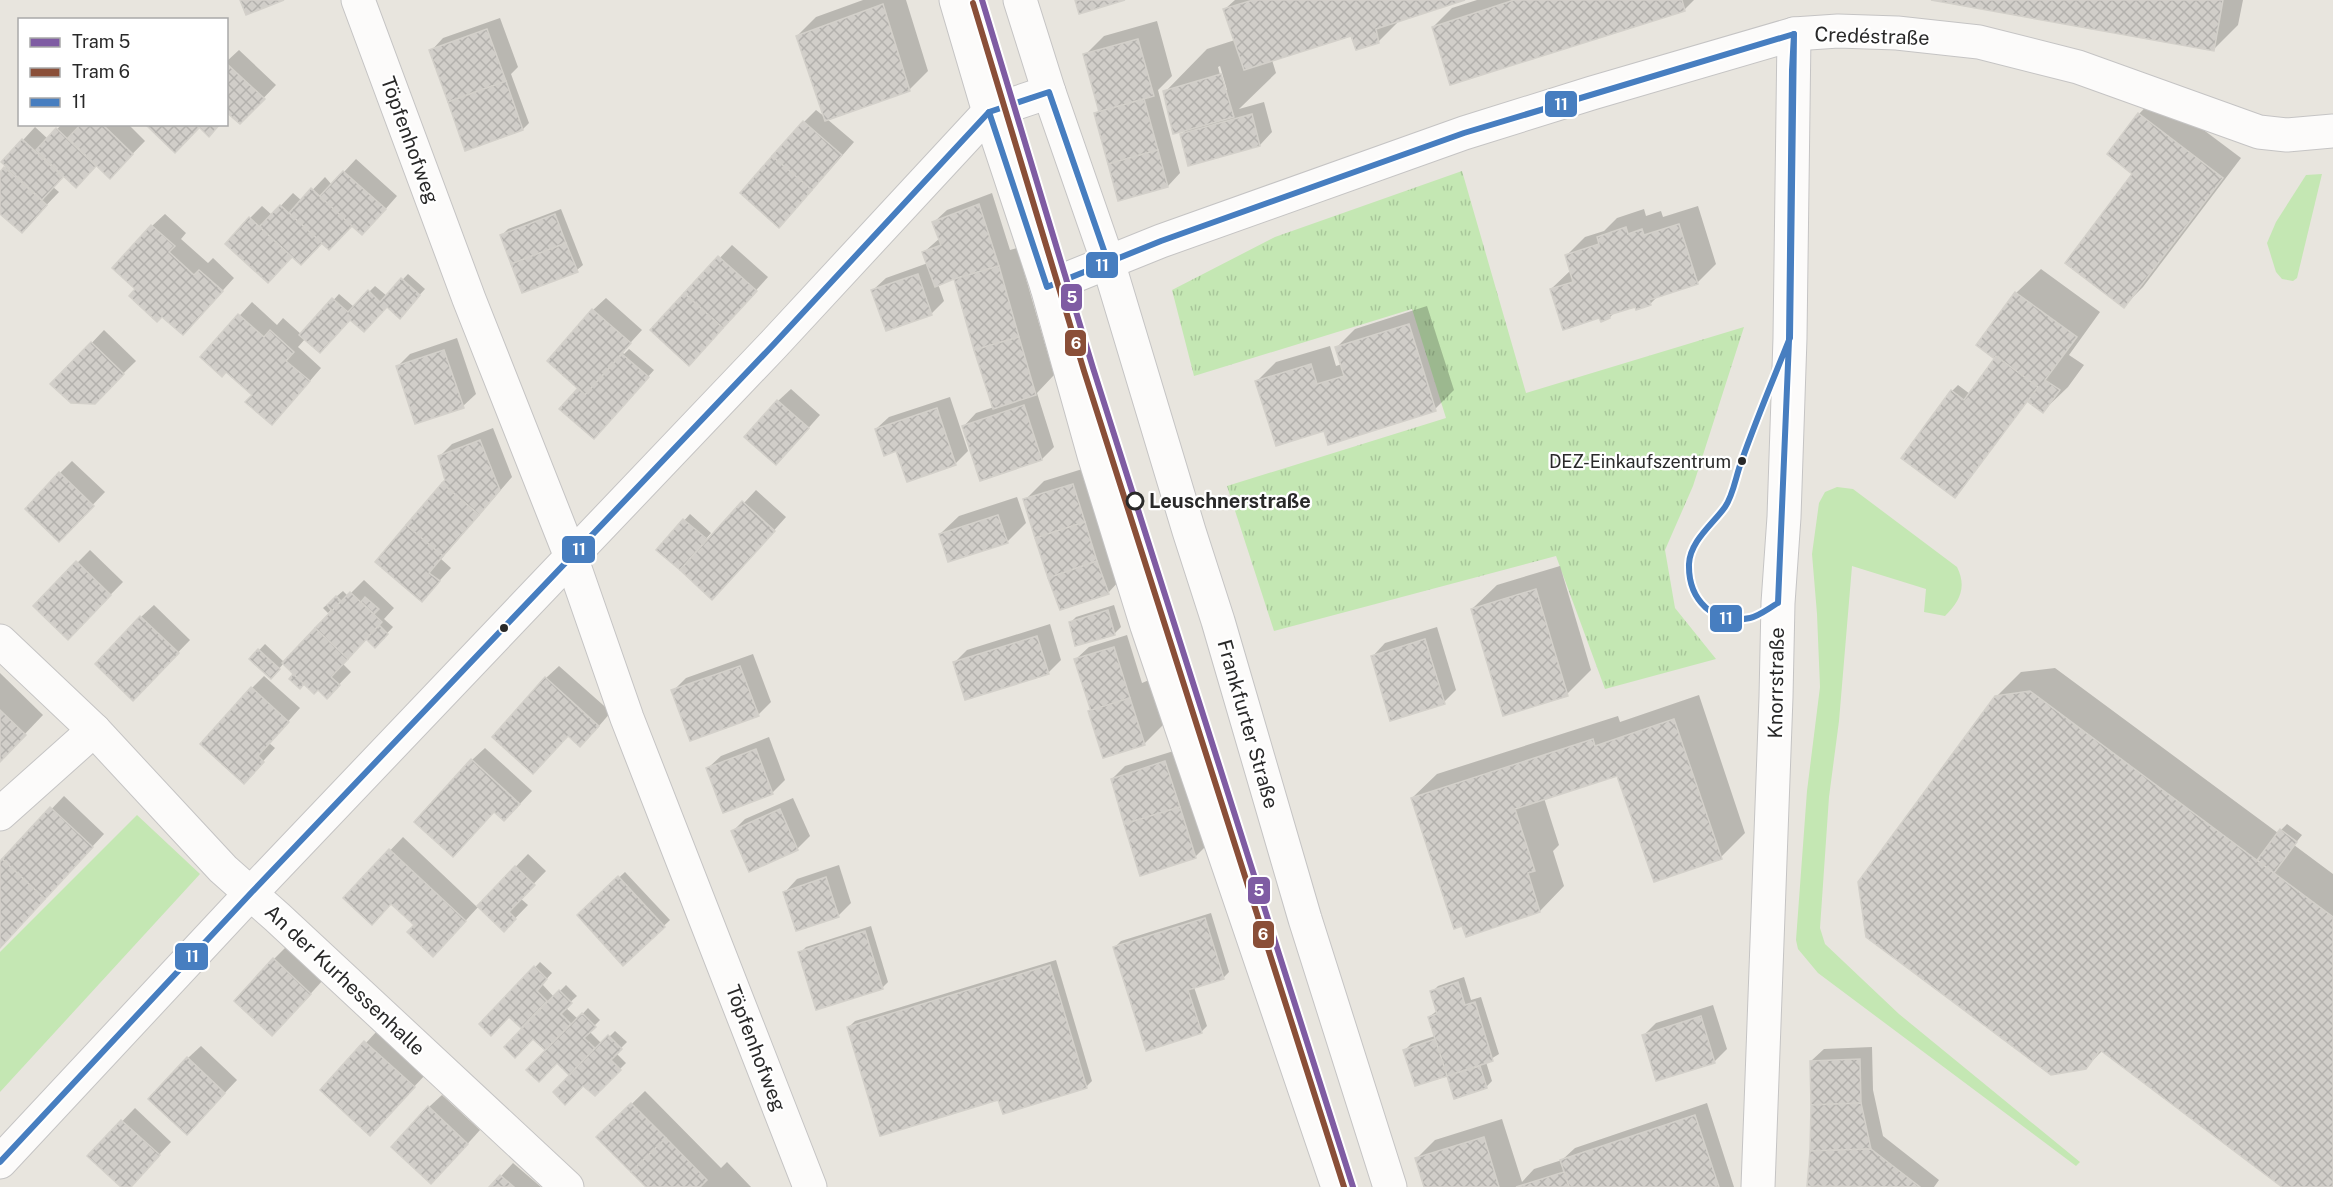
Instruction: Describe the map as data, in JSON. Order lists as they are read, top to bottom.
{
  "streets": {
    "main road": [
      "Credéstraße",
      "Töpfenhofweg",
      "Knorrstraße",
      "Frankfurter Straße",
      "An der Kurhessenhalle"
    ]
  },
  "crossings": [
    ["Credéstraße", "Knorrstraße"],
    ["Credéstraße", "Frankfurter Straße"]
  ],
  "places": ["DEZ-Einkaufszentrum", "Leuschnerstraße"],
  "lines": ["tram line 5", "tram line 6", "transit line 11"],
  "legend": ["Tram 5", "Tram 6", "11"]
}
